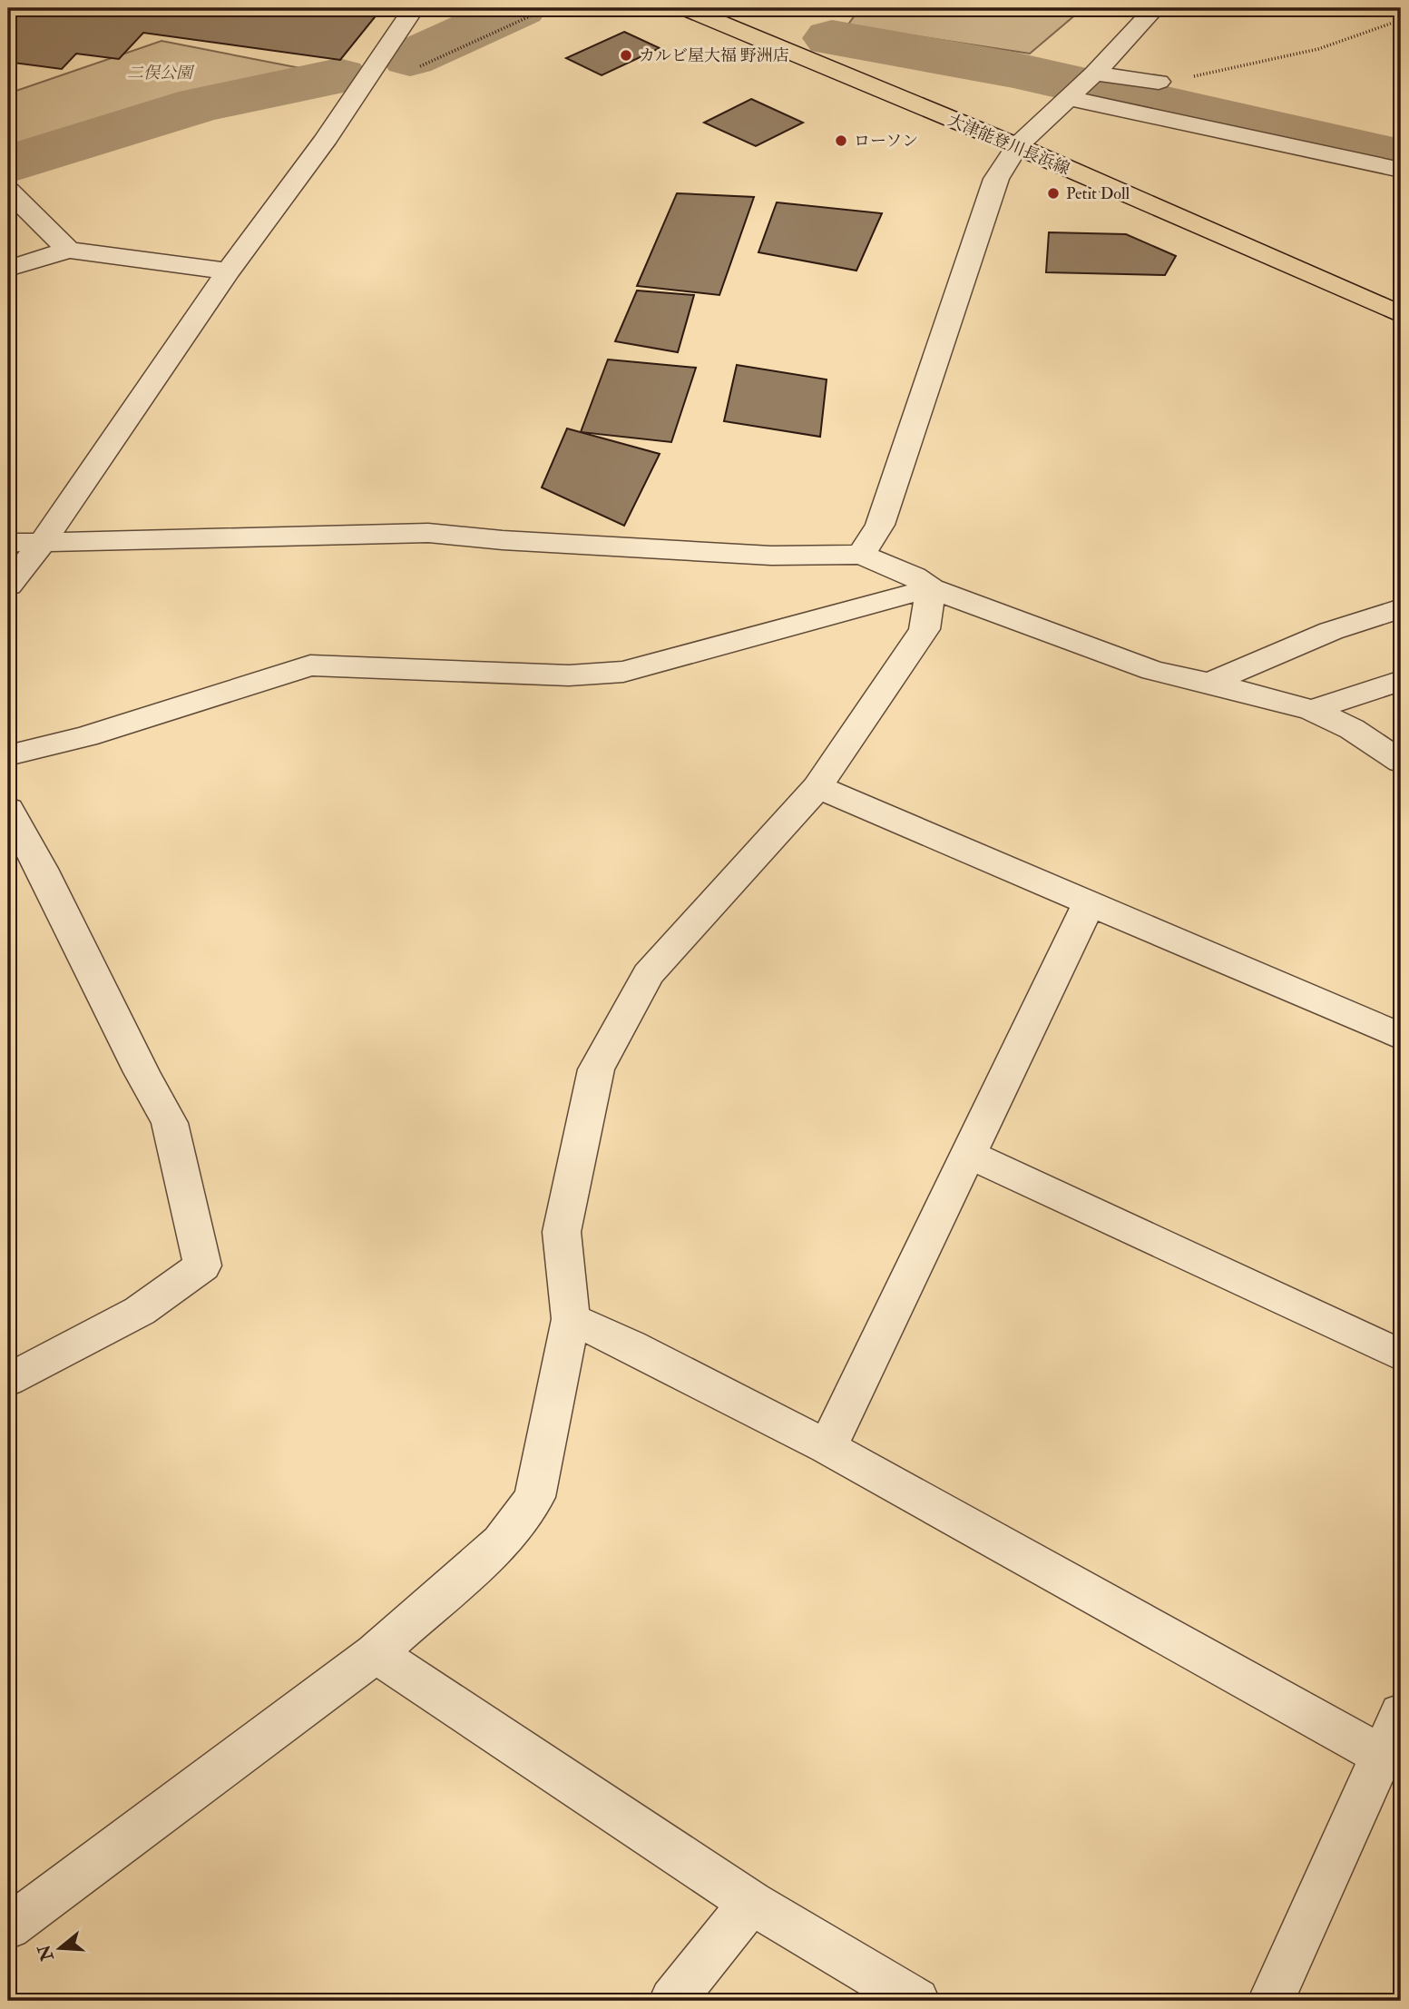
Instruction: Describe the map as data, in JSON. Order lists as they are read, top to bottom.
{
  "streets": {
    "main road": ["大津能登川長浜線"]
  },
  "parks": ["二俣公園"],
  "places": ["カルビ屋大福 野洲店", "ローソン", "Petit Doll"],
  "north": "left"
}
